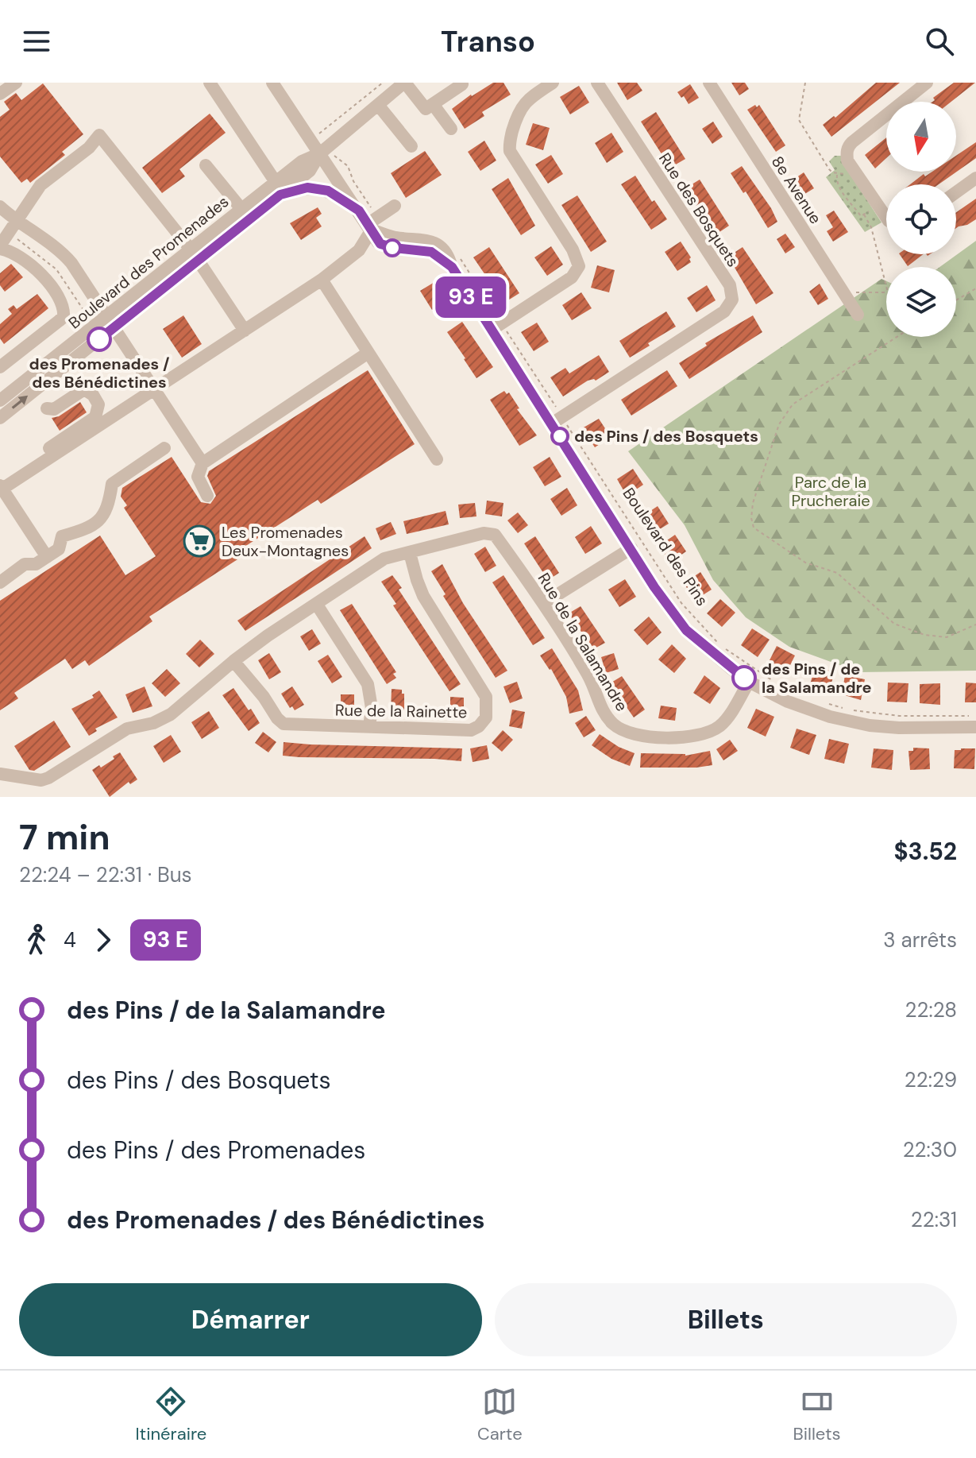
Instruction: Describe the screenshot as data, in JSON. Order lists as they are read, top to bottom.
{
  "streets": {
    "street": [
      "8e Avenue",
      "Rue des Bosquets",
      "Boulevard des Promenades",
      "Boulevard des Pins",
      "Rue de la Salamandre",
      "Rue de la Rainette"
    ]
  },
  "crossings": [
    ["Rue des Bosquets", "Boulevard des Pins"],
    ["Boulevard des Pins", "Rue de la Salamandre"],
    ["Rue de la Salamandre", "Rue de la Rainette"]
  ],
  "parks": ["Parc de la Prucheraie"],
  "places": {
    "other": ["des Promenades / des Bénédictines", "des Pins / des Bosquets", "des Pins / de la Salamandre"],
    "supermarket": ["Les Promenades Deux-Montagnes"]
  },
  "north": "bottom",
  "page": {
    "header": "Transo",
    "on_map": "93 E",
    "heading": ["7 min", "22:24 – 22:31 · Bus", "$3.52"],
    "legs": ["4", "93 E", "3 arrêts"],
    "list": [
      {
        "name": "des Pins / de la Salamandre",
        "value": "22:28"
      },
      {
        "name": "des Pins / des Bosquets",
        "value": "22:29"
      },
      {
        "name": "des Pins / des Promenades",
        "value": "22:30"
      },
      {
        "name": "des Promenades / des Bénédictines",
        "value": "22:31"
      }
    ],
    "buttons": ["Démarrer", "Billets"],
    "tabs": ["Itinéraire", "Carte", "Billets"]
  }
}
